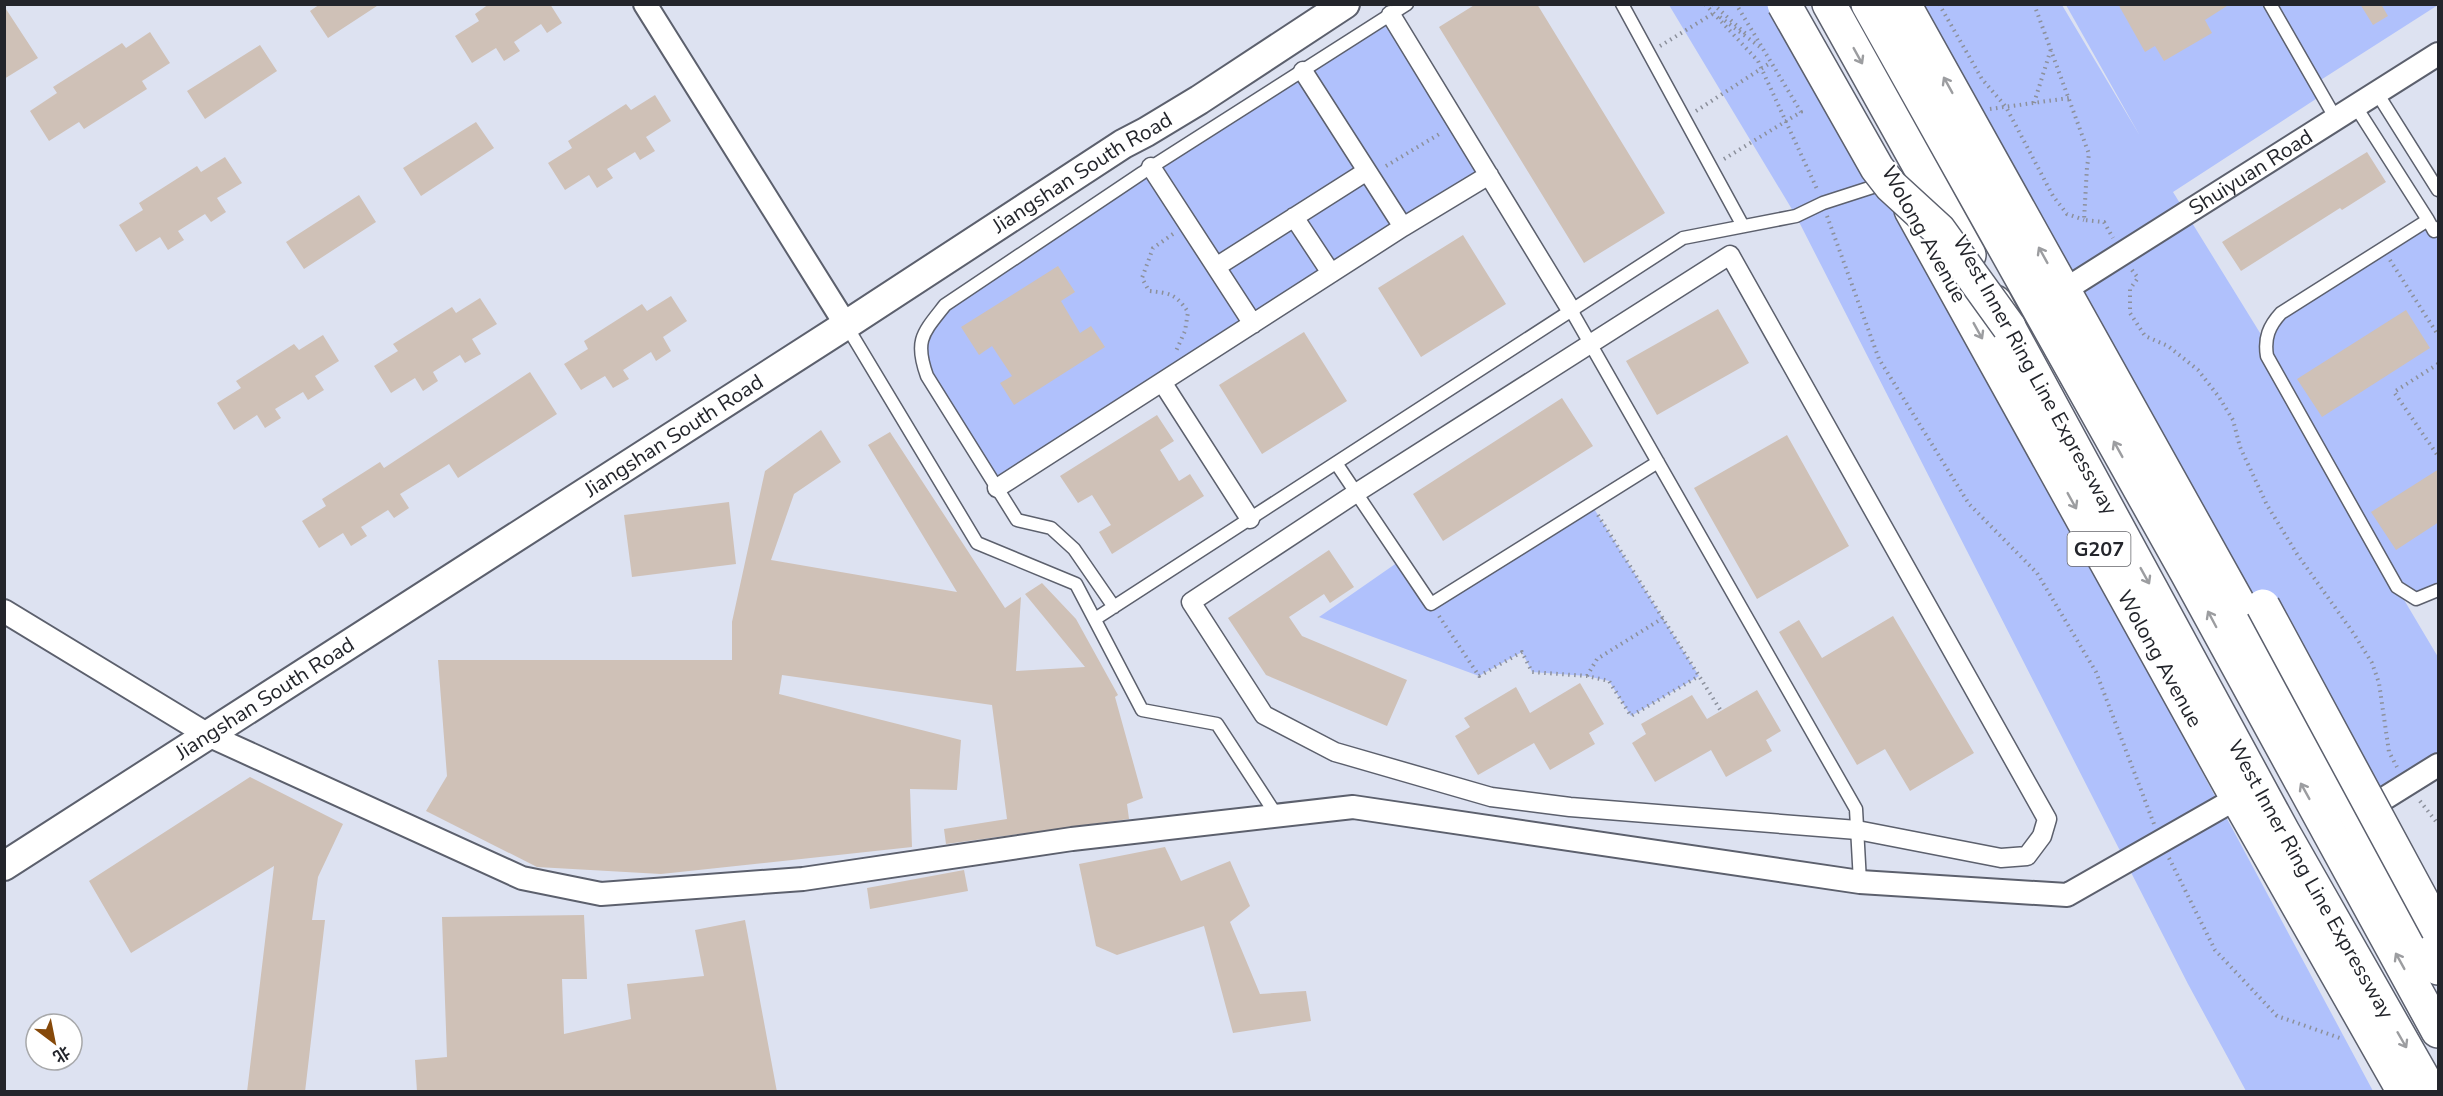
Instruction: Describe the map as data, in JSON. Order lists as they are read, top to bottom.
{
  "streets": {
    "highway": ["Wolong Avenue", "West Inner Ring Line Expressway", "G207"],
    "street": ["Jiangshan South Road", "Shuiyuan Road"]
  },
  "north": "bottom right"
}
